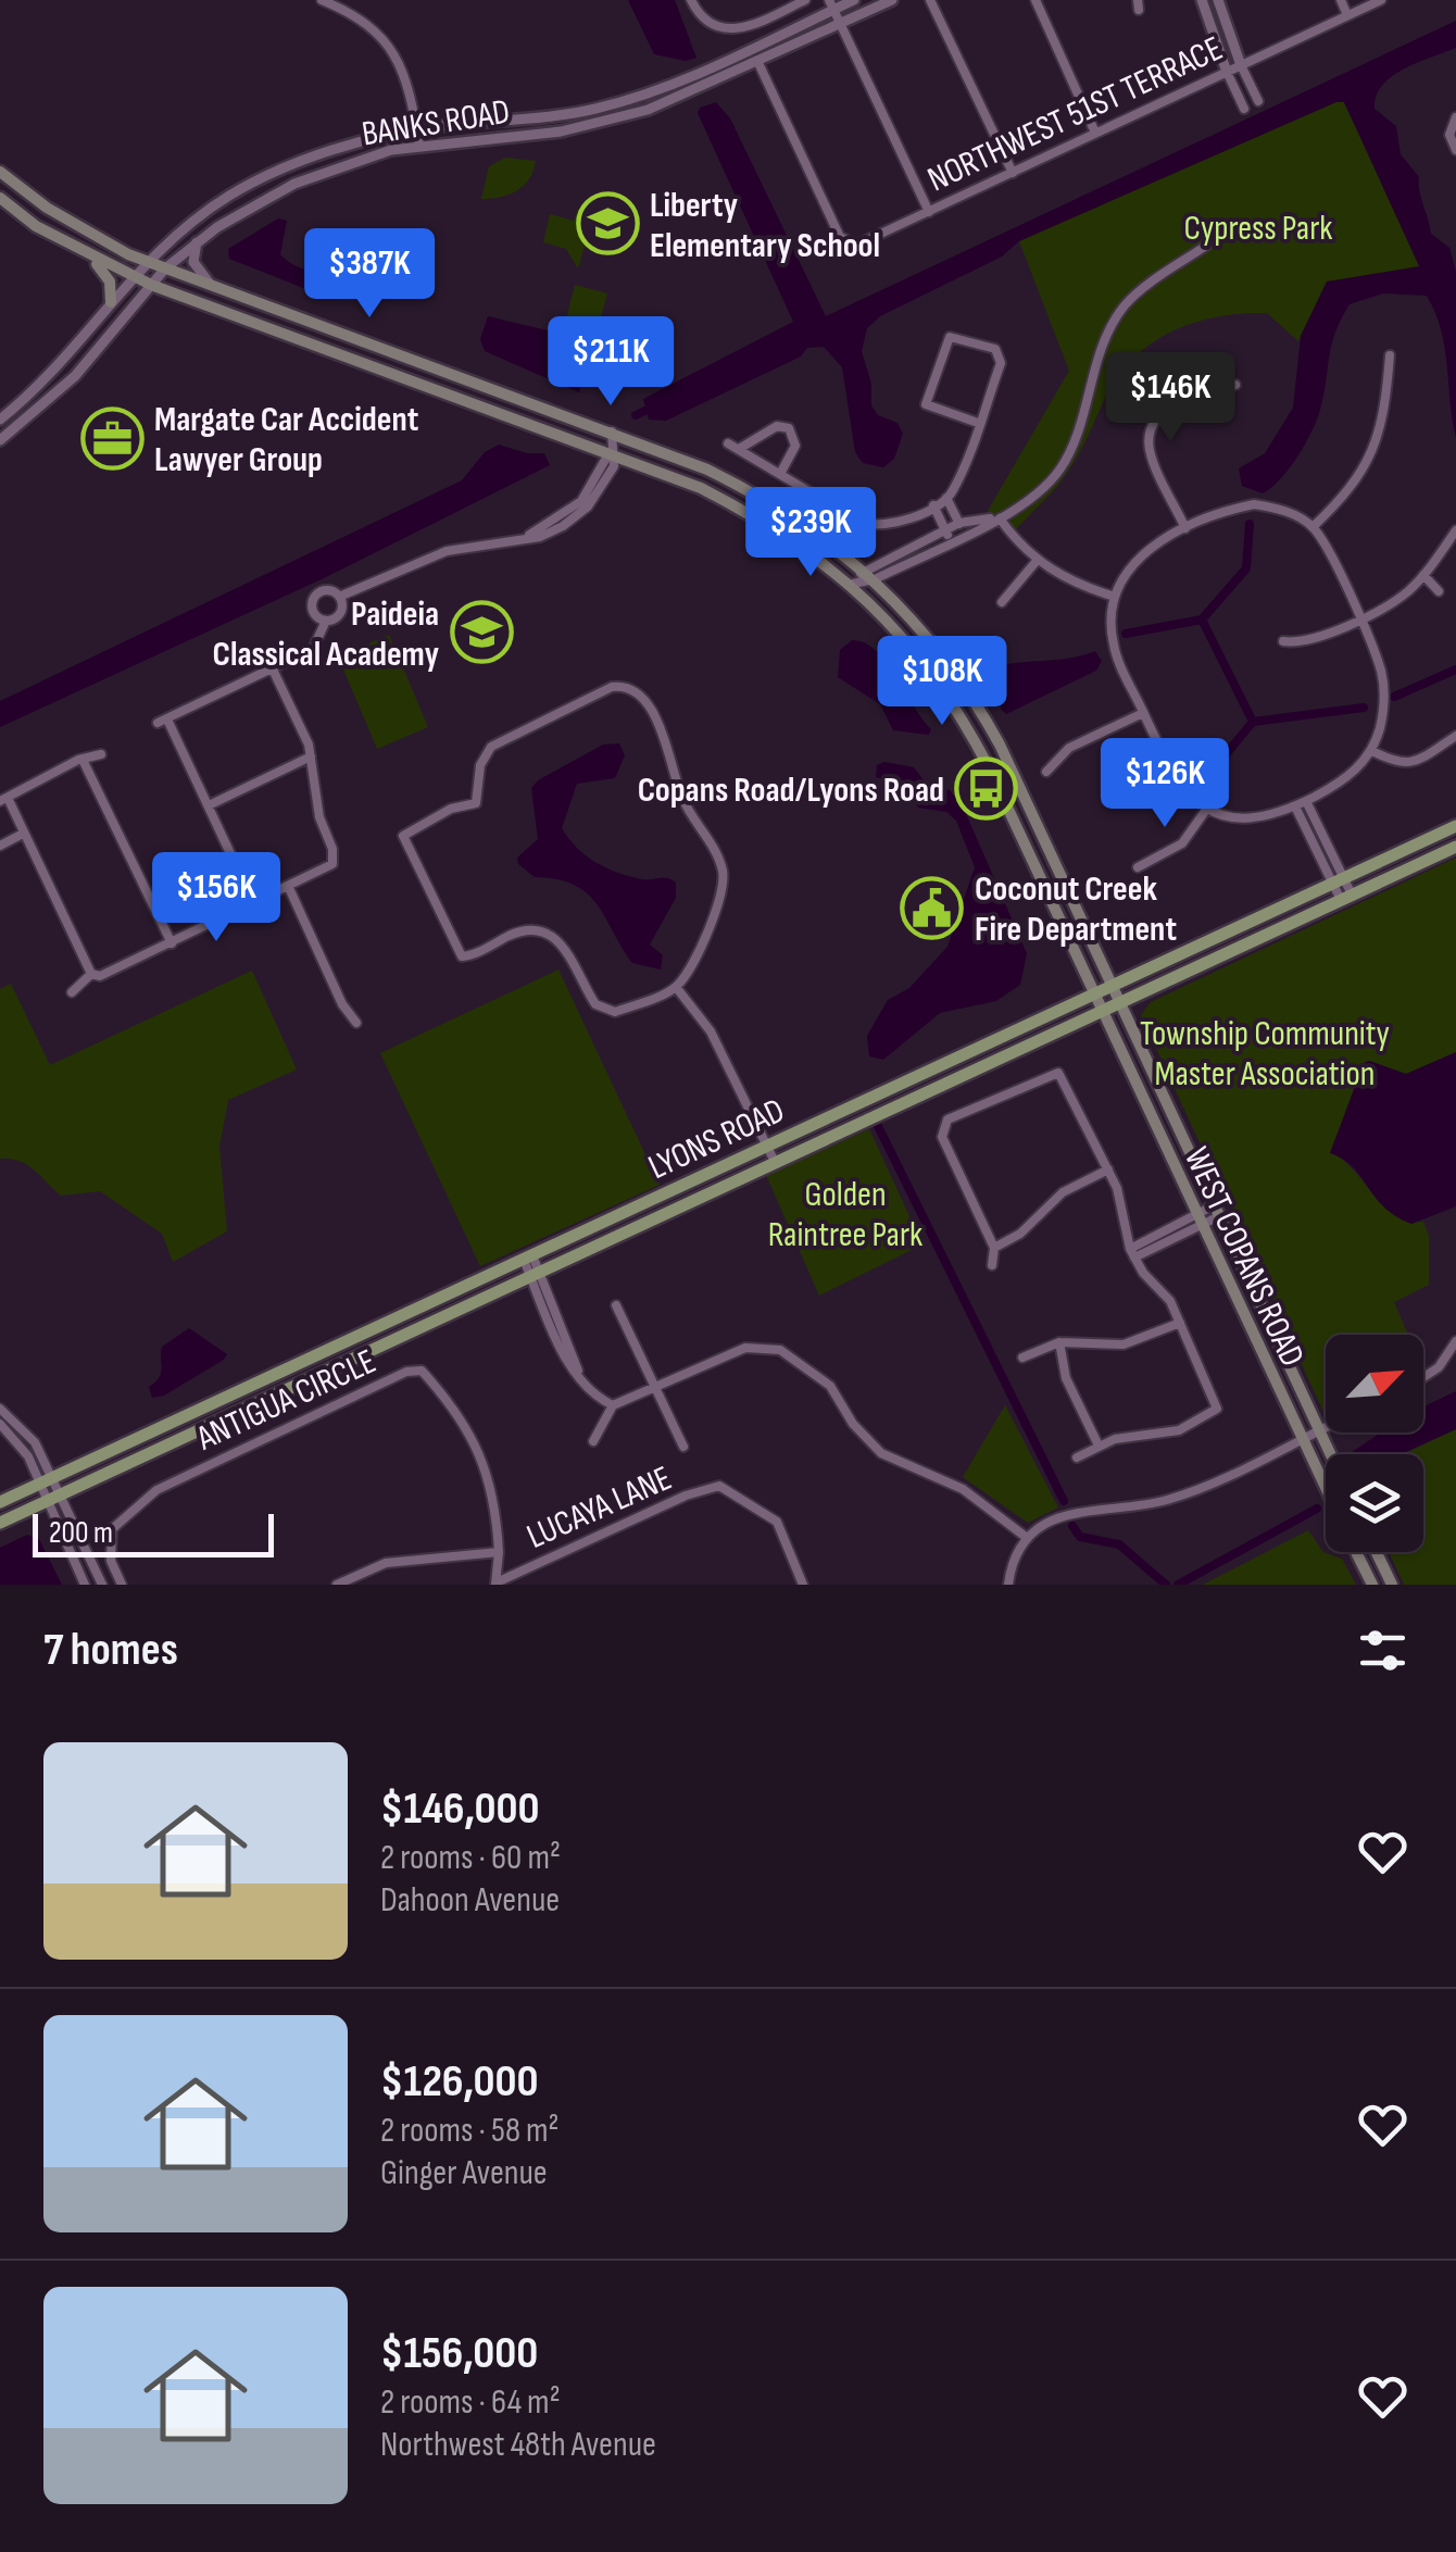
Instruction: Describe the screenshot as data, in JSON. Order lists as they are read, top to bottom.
{
  "streets": {
    "main road": ["LYONS ROAD", "WEST COPANS ROAD"],
    "street": [
      "NORTHWEST 51ST TERRACE",
      "BANKS ROAD",
      "ANTIGUA CIRCLE",
      "LUCAYA LANE"
    ]
  },
  "crossings": [
    ["NORTHWEST 51ST TERRACE", "BANKS ROAD"],
    ["BANKS ROAD", "WEST COPANS ROAD"],
    ["LYONS ROAD", "WEST COPANS ROAD"],
    ["ANTIGUA CIRCLE", "LUCAYA LANE"]
  ],
  "parks": ["Cypress Park", "Township Community Master Association", "Golden Raintree Park"],
  "places": {
    "school or university": ["Liberty Elementary School", "Paideia Classical Academy"],
    "office": ["Margate Car Accident Lawyer Group"],
    "bus stop": ["Copans Road/Lyons Road"],
    "public building": ["Coconut Creek Fire Department"]
  },
  "scale_bar": "200 m",
  "north": "top right",
  "page": {
    "price": [
      "$387K",
      "$211K",
      "$146K",
      "$239K",
      "$108K",
      "$126K",
      "$156K"
    ],
    "scale": "200 m",
    "heading": "7 homes",
    "list": [
      {
        "name": "$146,000",
        "note": "2 rooms · 60 m² · Dahoon Avenue"
      },
      {
        "name": "$126,000",
        "note": "2 rooms · 58 m² · Ginger Avenue"
      },
      {
        "name": "$156,000",
        "note": "2 rooms · 64 m² · Northwest 48th Avenue"
      }
    ]
  }
}
